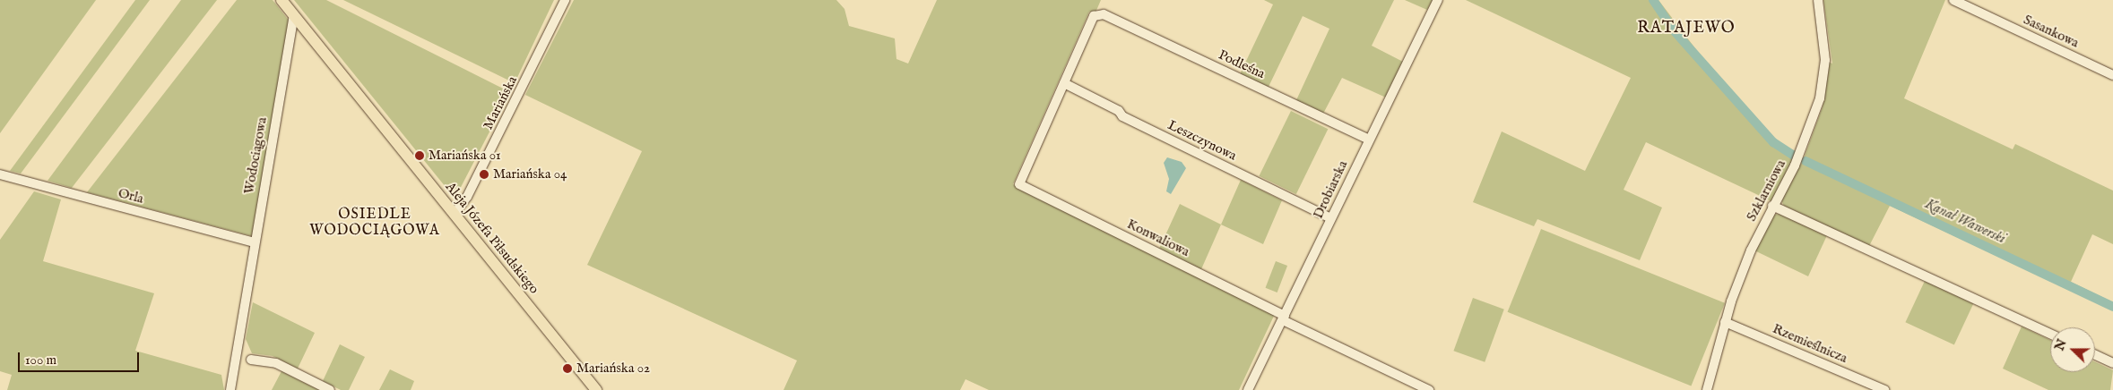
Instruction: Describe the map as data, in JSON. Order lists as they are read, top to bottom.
{
  "streets": {
    "main road": ["Aleja Józefa Piłsudskiego"],
    "street": [
      "Sasankowa",
      "Podleśna",
      "Mariańska",
      "Leszczynowa",
      "Wodociągowa",
      "Drobiarska",
      "Szklarniowa",
      "Orla",
      "Konwaliowa",
      "Rzemieślnicza"
    ]
  },
  "crossings": [
    ["Podleśna", "Leszczynowa"],
    ["Podleśna", "Drobiarska"],
    ["Podleśna", "Konwaliowa"],
    ["Mariańska", "Aleja Józefa Piłsudskiego"],
    ["Leszczynowa", "Drobiarska"],
    ["Leszczynowa", "Konwaliowa"],
    ["Wodociągowa", "Orla"],
    ["Wodociągowa", "Aleja Józefa Piłsudskiego"],
    ["Drobiarska", "Konwaliowa"],
    ["Szklarniowa", "Rzemieślnicza"]
  ],
  "districts": ["RATAJEWO", "OSIEDLE WODOCIĄGOWA"],
  "water": ["Kanał Wawerski"],
  "places": ["Mariańska 01", "Mariańska 04", "Mariańska 02"],
  "scale_bar": "100 m",
  "north": "left"
}
